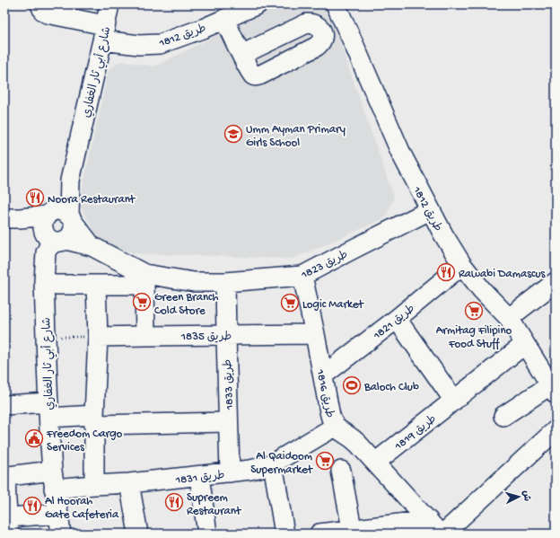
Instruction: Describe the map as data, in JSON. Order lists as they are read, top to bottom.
{
  "streets": {
    "street": [
      "طريق 1812",
      "شارع أبي ثار الغفاري",
      "طريق 1823",
      "طريق 1821",
      "طريق 1835",
      "طريق 1833",
      "طريق 1816",
      "طريق 1819",
      "طريق 1831"
    ]
  },
  "crossings": [
    ["طريق 1812", "شارع أبي ثار الغفاري"],
    ["طريق 1812", "طريق 1823"],
    ["طريق 1812", "طريق 1821"],
    ["طريق 1812", "طريق 1819"],
    ["شارع أبي ثار الغفاري", "طريق 1823"],
    ["شارع أبي ثار الغفاري", "طريق 1833"],
    ["شارع أبي ثار الغفاري", "طريق 1831"],
    ["طريق 1823", "طريق 1833"],
    ["طريق 1823", "طريق 1816"],
    ["طريق 1821", "طريق 1816"],
    ["طريق 1835", "طريق 1833"],
    ["طريق 1835", "طريق 1816"],
    ["طريق 1833", "طريق 1831"],
    ["طريق 1816", "طريق 1819"],
    ["طريق 1816", "طريق 1831"]
  ],
  "places": {
    "school or university": ["Umm Ayman Primary Girls School"],
    "restaurant": [
      "Noora Restaurant",
      "Rawabi Damascus",
      "Supreem Restaurant",
      "Al Hoorah Gate Cafeteria"
    ],
    "supermarket": [
      "Green Branch Cold Store",
      "Logic Market",
      "Armitag Filipino Food Stuff",
      "Al Qaidoom Supermarket"
    ],
    "sports": ["Baloch Club"],
    "public building": ["Freedom Cargo Services"]
  },
  "north": "right"
}
